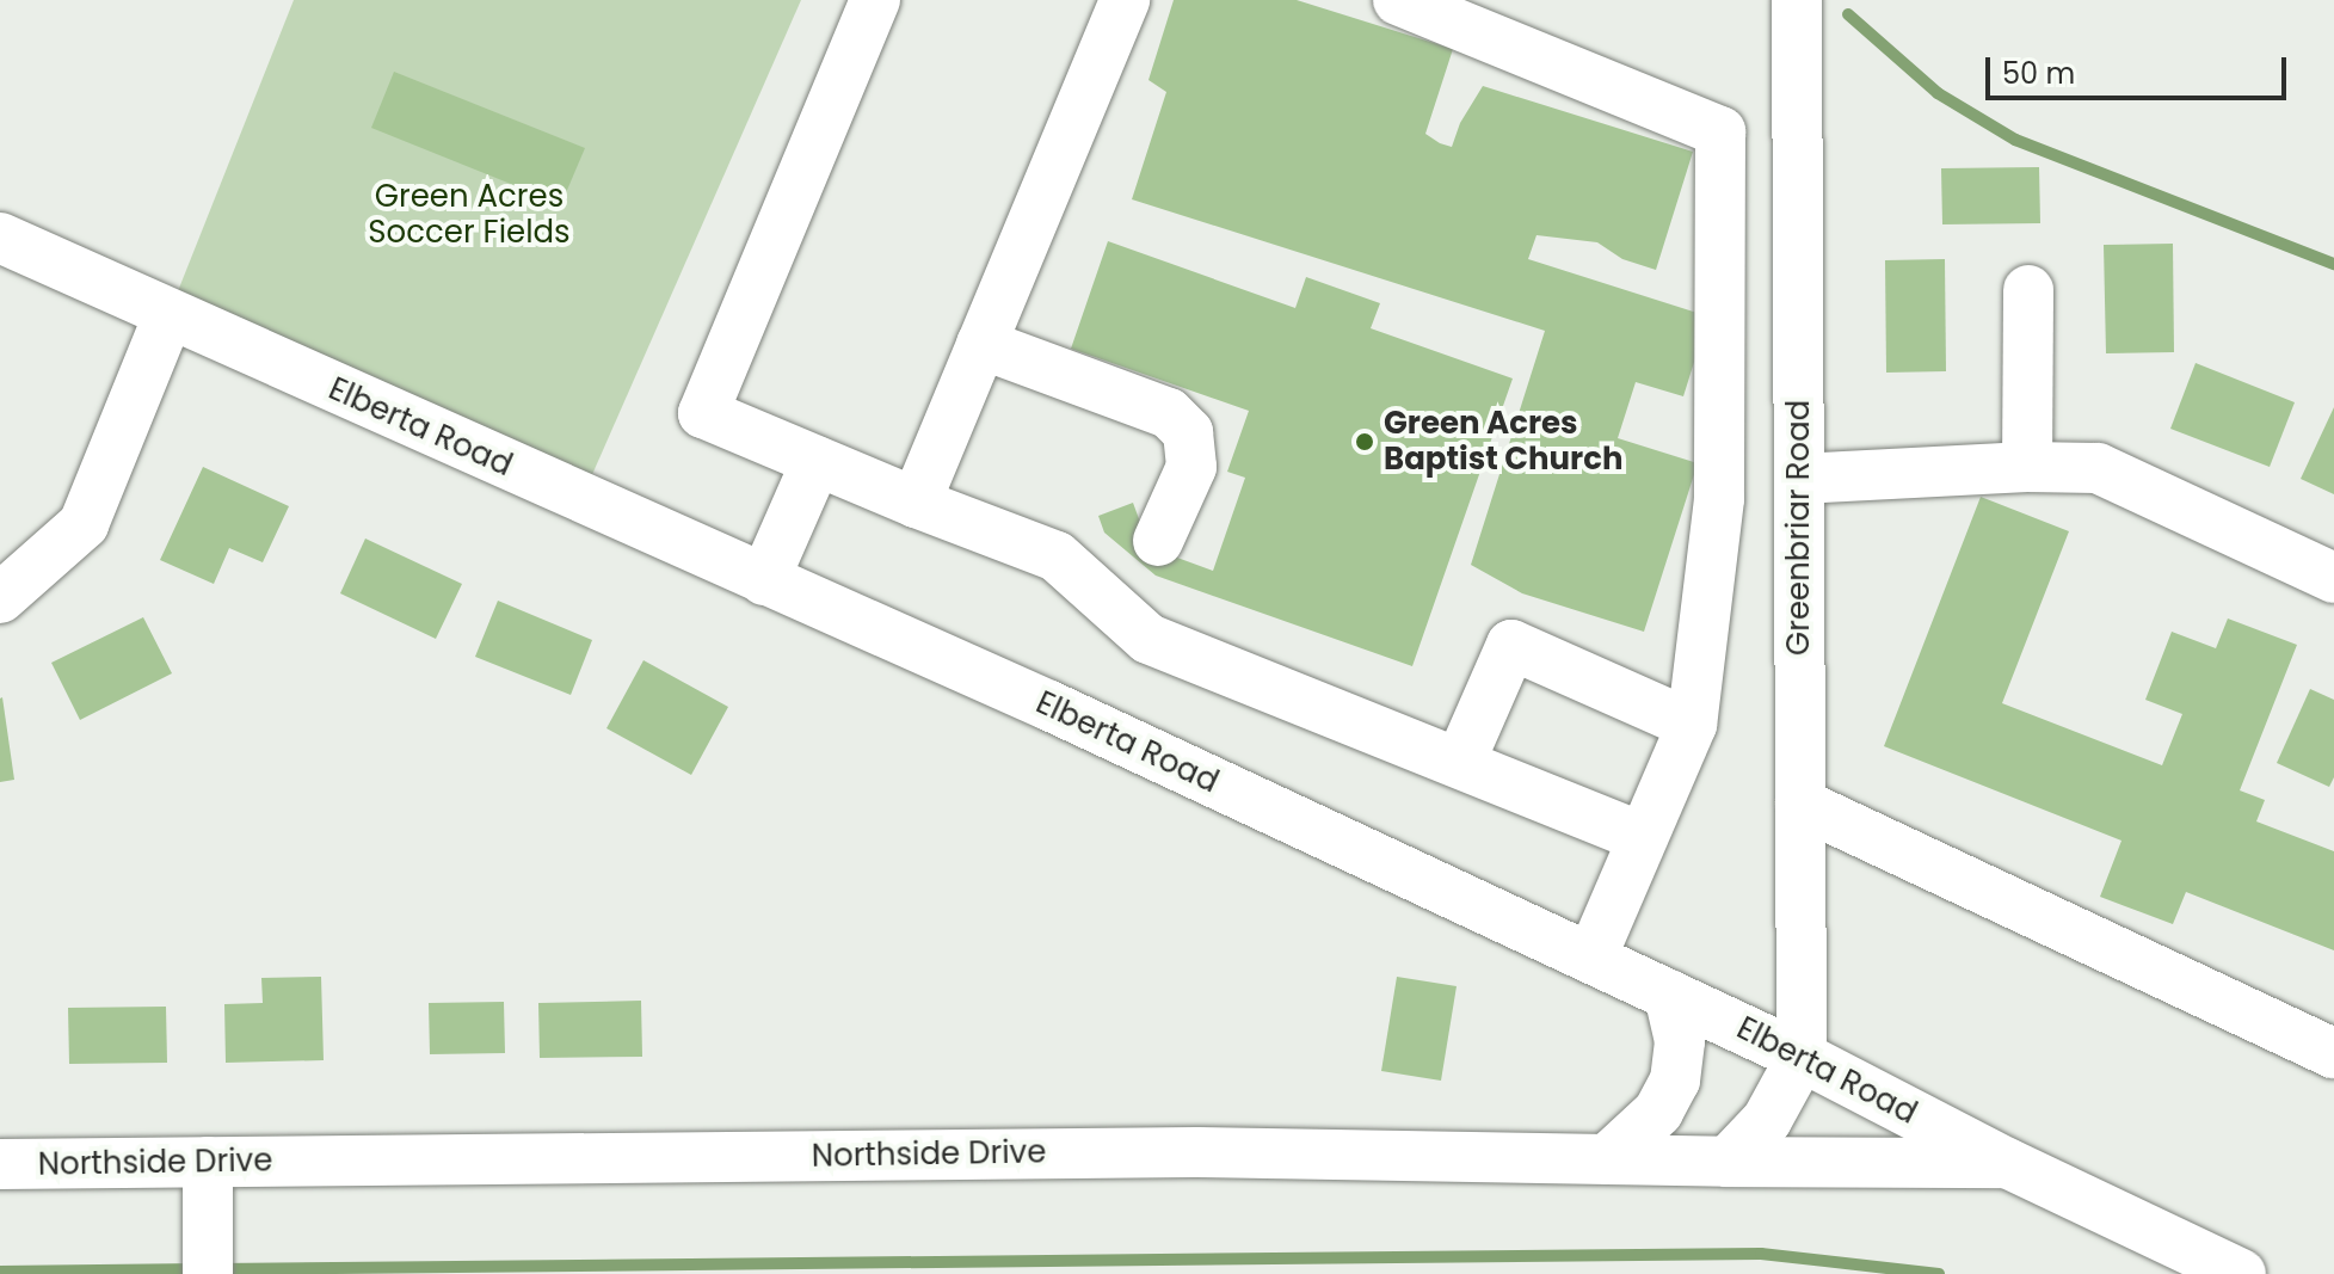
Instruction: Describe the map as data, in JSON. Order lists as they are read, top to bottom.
{
  "streets": {
    "street": ["Elberta Road", "Greenbriar Road", "Northside Drive"]
  },
  "crossings": [
    ["Elberta Road", "Greenbriar Road"],
    ["Elberta Road", "Northside Drive"]
  ],
  "parks": ["Green Acres Soccer Fields"],
  "places": ["Green Acres Baptist Church"],
  "scale_bar": "50 m"
}
